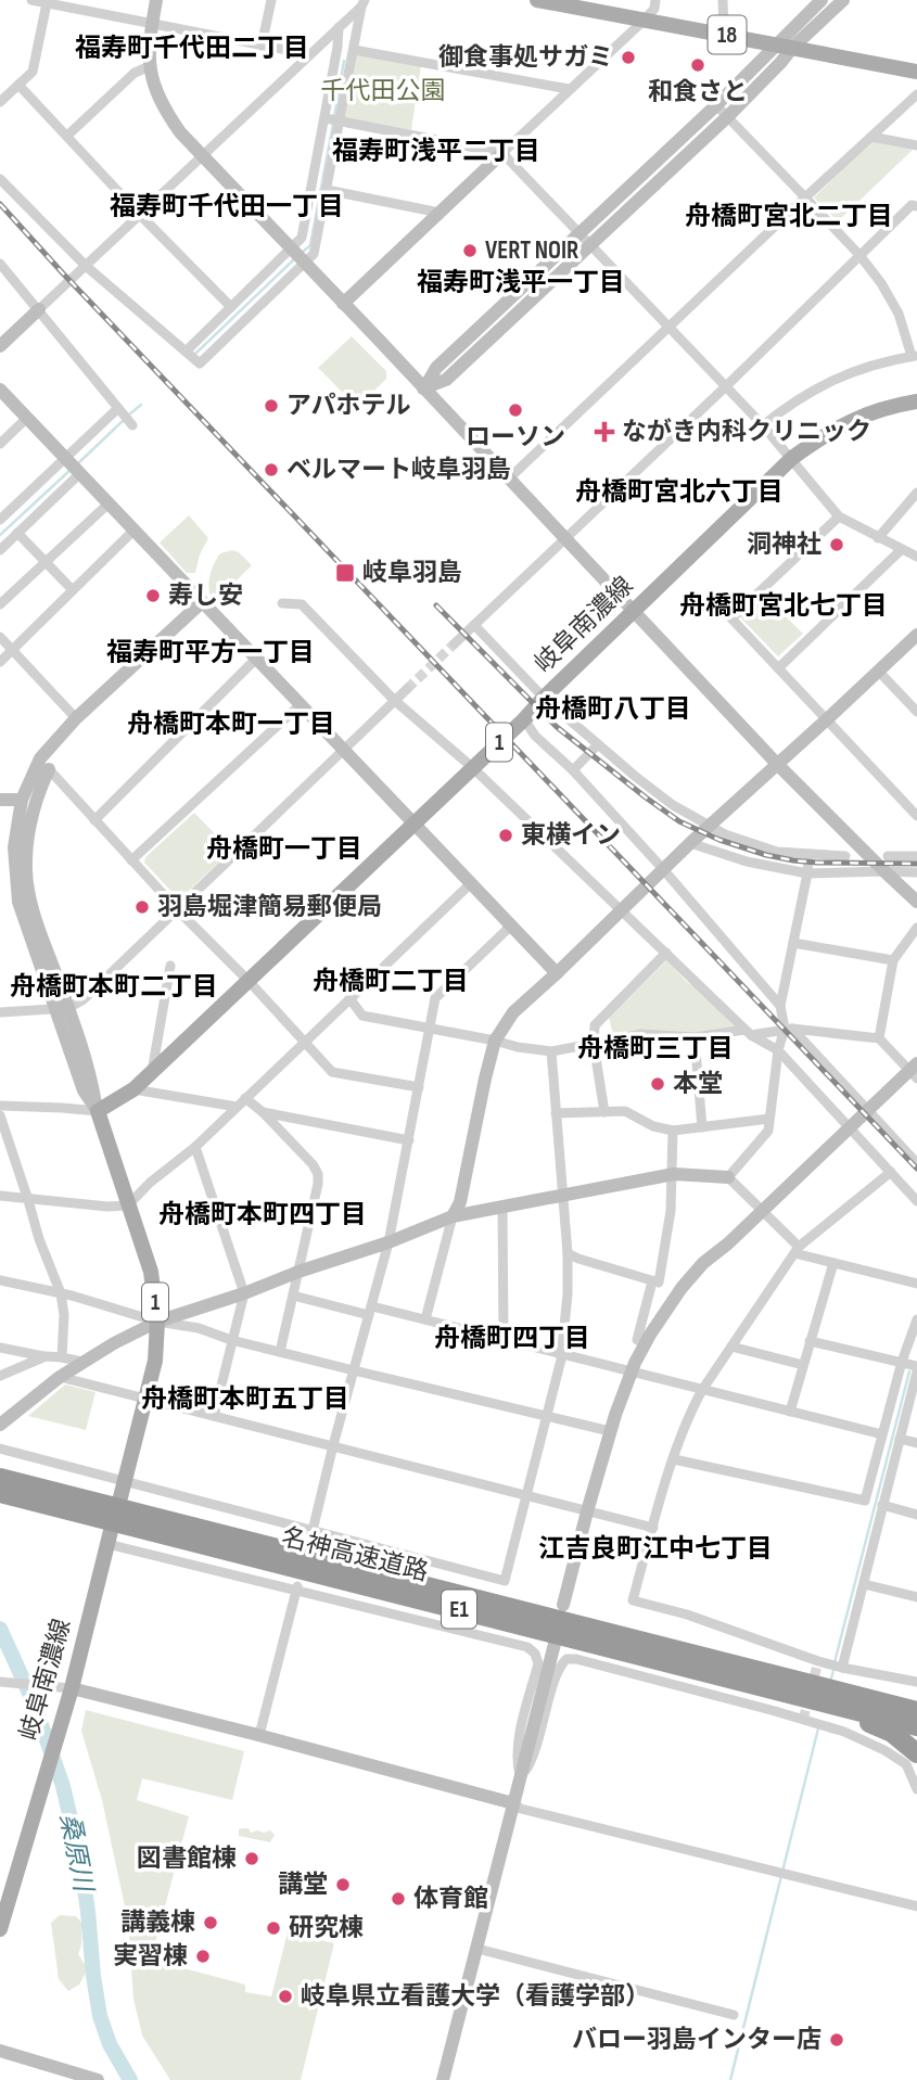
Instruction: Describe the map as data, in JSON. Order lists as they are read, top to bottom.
{
  "streets": {
    "highway": ["名神高速道路", "E1"],
    "main road": ["18", "岐阜南濃線", "1"]
  },
  "crossings": [
    ["岐阜南濃線", "1"]
  ],
  "districts": [
    "福寿町千代田二丁目",
    "福寿町浅平二丁目",
    "福寿町千代田一丁目",
    "舟橋町宮北二丁目",
    "福寿町浅平一丁目",
    "舟橋町宮北六丁目",
    "舟橋町宮北七丁目",
    "福寿町平方一丁目",
    "舟橋町八丁目",
    "舟橋町本町一丁目",
    "舟橋町一丁目",
    "舟橋町二丁目",
    "舟橋町本町二丁目",
    "舟橋町三丁目",
    "舟橋町本町四丁目",
    "舟橋町四丁目",
    "舟橋町本町五丁目",
    "江吉良町江中七丁目"
  ],
  "water": ["桑原川"],
  "parks": ["千代田公園"],
  "places": {
    "other": [
      "御食事処サガミ",
      "和食さと",
      "VERT NOIR",
      "アパホテル",
      "ローソン",
      "ベルマート岐阜羽島",
      "洞神社",
      "寿し安",
      "東横イン",
      "羽島堀津簡易郵便局",
      "本堂",
      "図書館棟",
      "講堂",
      "体育館",
      "講義棟",
      "研究棟",
      "実習棟",
      "岐阜県立看護大学（看護学部）",
      "バロー羽島インター店"
    ],
    "health": ["ながき内科クリニック"],
    "transit": ["岐阜羽島"]
  }
}
